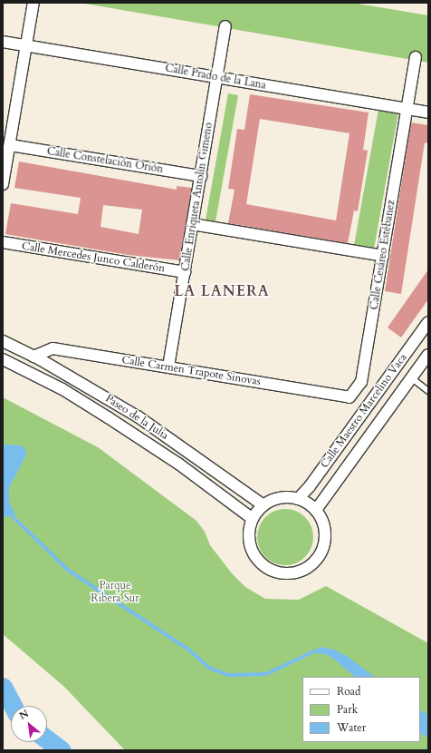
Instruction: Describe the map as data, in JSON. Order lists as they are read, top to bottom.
{
  "streets": {
    "street": [
      "Calle Prado de la Lana",
      "Calle Constelación Orión",
      "Calle Enriqueta Antolín Gimeno",
      "Calle Cesáreo Estébanez",
      "Calle Mercedes Junco Calderón",
      "Calle Carmen Trapote Sinovas",
      "Calle Maestro Marcelino Vaca",
      "Paseo de la Julia"
    ]
  },
  "crossings": [
    ["Calle Prado de la Lana", "Calle Enriqueta Antolín Gimeno"],
    ["Calle Prado de la Lana", "Calle Cesáreo Estébanez"],
    ["Calle Constelación Orión", "Calle Enriqueta Antolín Gimeno"],
    ["Calle Enriqueta Antolín Gimeno", "Calle Mercedes Junco Calderón"],
    ["Calle Enriqueta Antolín Gimeno", "Calle Carmen Trapote Sinovas"],
    ["Calle Cesáreo Estébanez", "Calle Carmen Trapote Sinovas"],
    ["Calle Carmen Trapote Sinovas", "Paseo de la Julia"],
    ["Calle Maestro Marcelino Vaca", "Paseo de la Julia"]
  ],
  "districts": ["LA LANERA"],
  "parks": ["Parque Ribera Sur"],
  "legend": ["Road", "Park", "Water"],
  "north": "top left"
}
